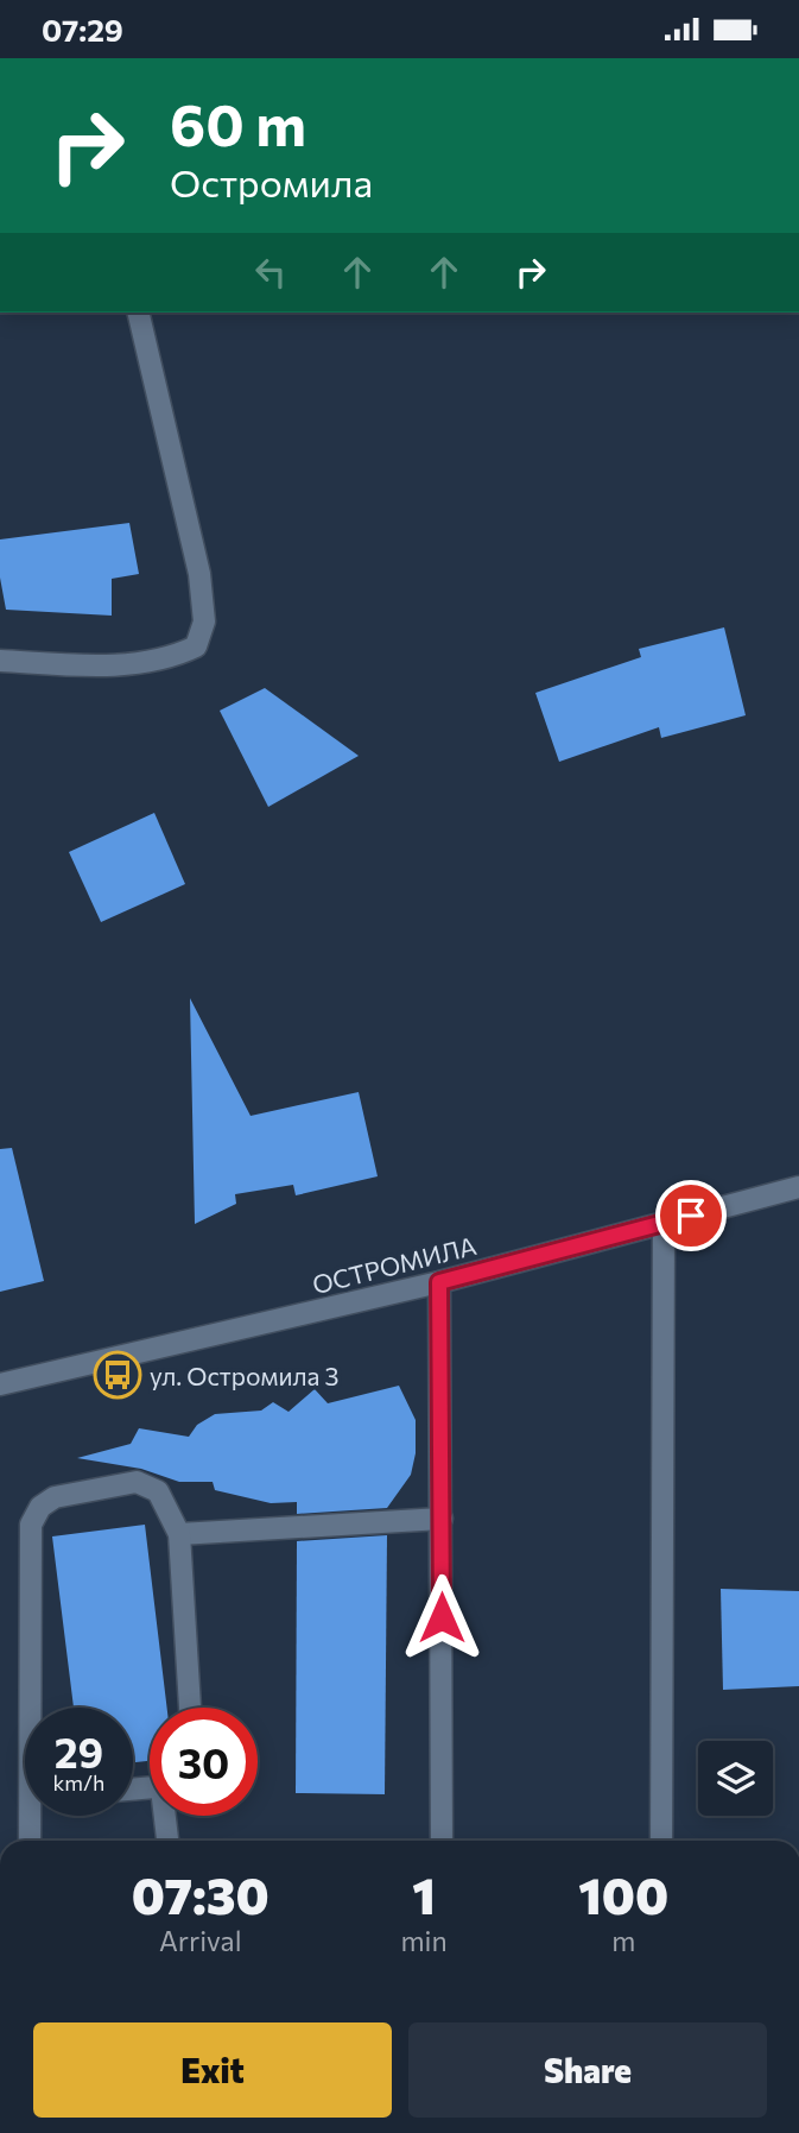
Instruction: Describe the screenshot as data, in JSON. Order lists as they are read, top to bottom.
{
  "streets": {
    "street": ["ОСТРОМИЛА"]
  },
  "places": {
    "bus stop": ["ул. Остромила 3"]
  },
  "page": {
    "status": "07:29",
    "turn": ["60 m", "Остромила"],
    "speed": "29 km/h",
    "limit": "30",
    "eta": [
      "07:30",
      "Arrival",
      "1",
      "min",
      "100",
      "m"
    ],
    "buttons": ["Exit", "Share"]
  }
}
